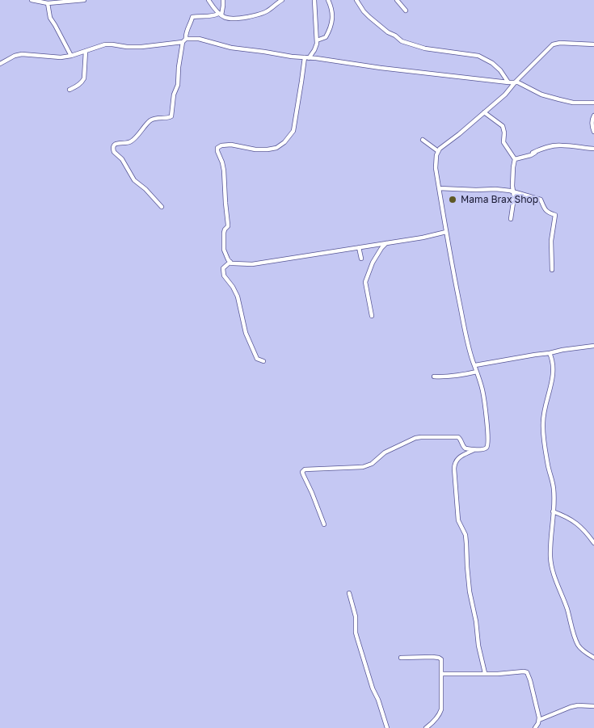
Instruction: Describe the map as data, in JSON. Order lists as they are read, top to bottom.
{
  "places": ["Mama Brax Shop"]
}
